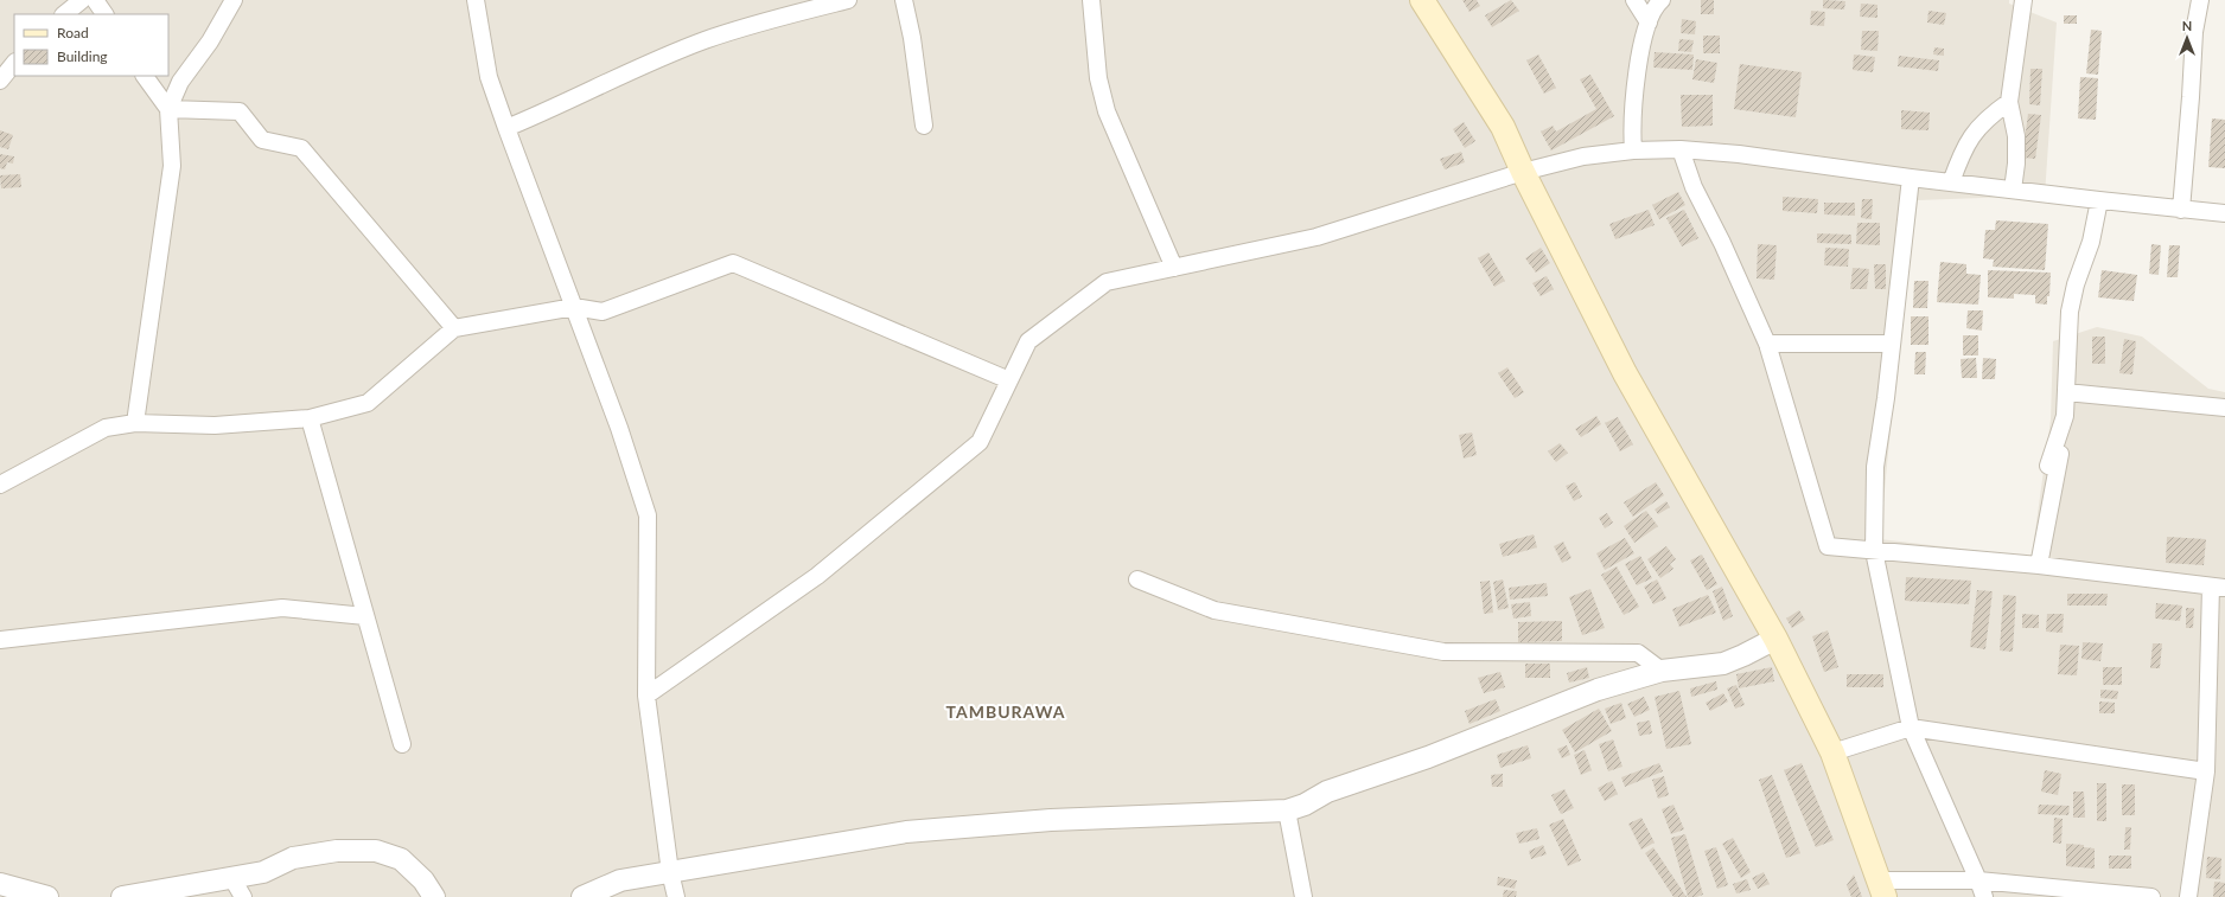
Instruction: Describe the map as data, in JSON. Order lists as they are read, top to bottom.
{
  "districts": ["TAMBURAWA"],
  "legend": ["Road", "Building"],
  "north": "top"
}
